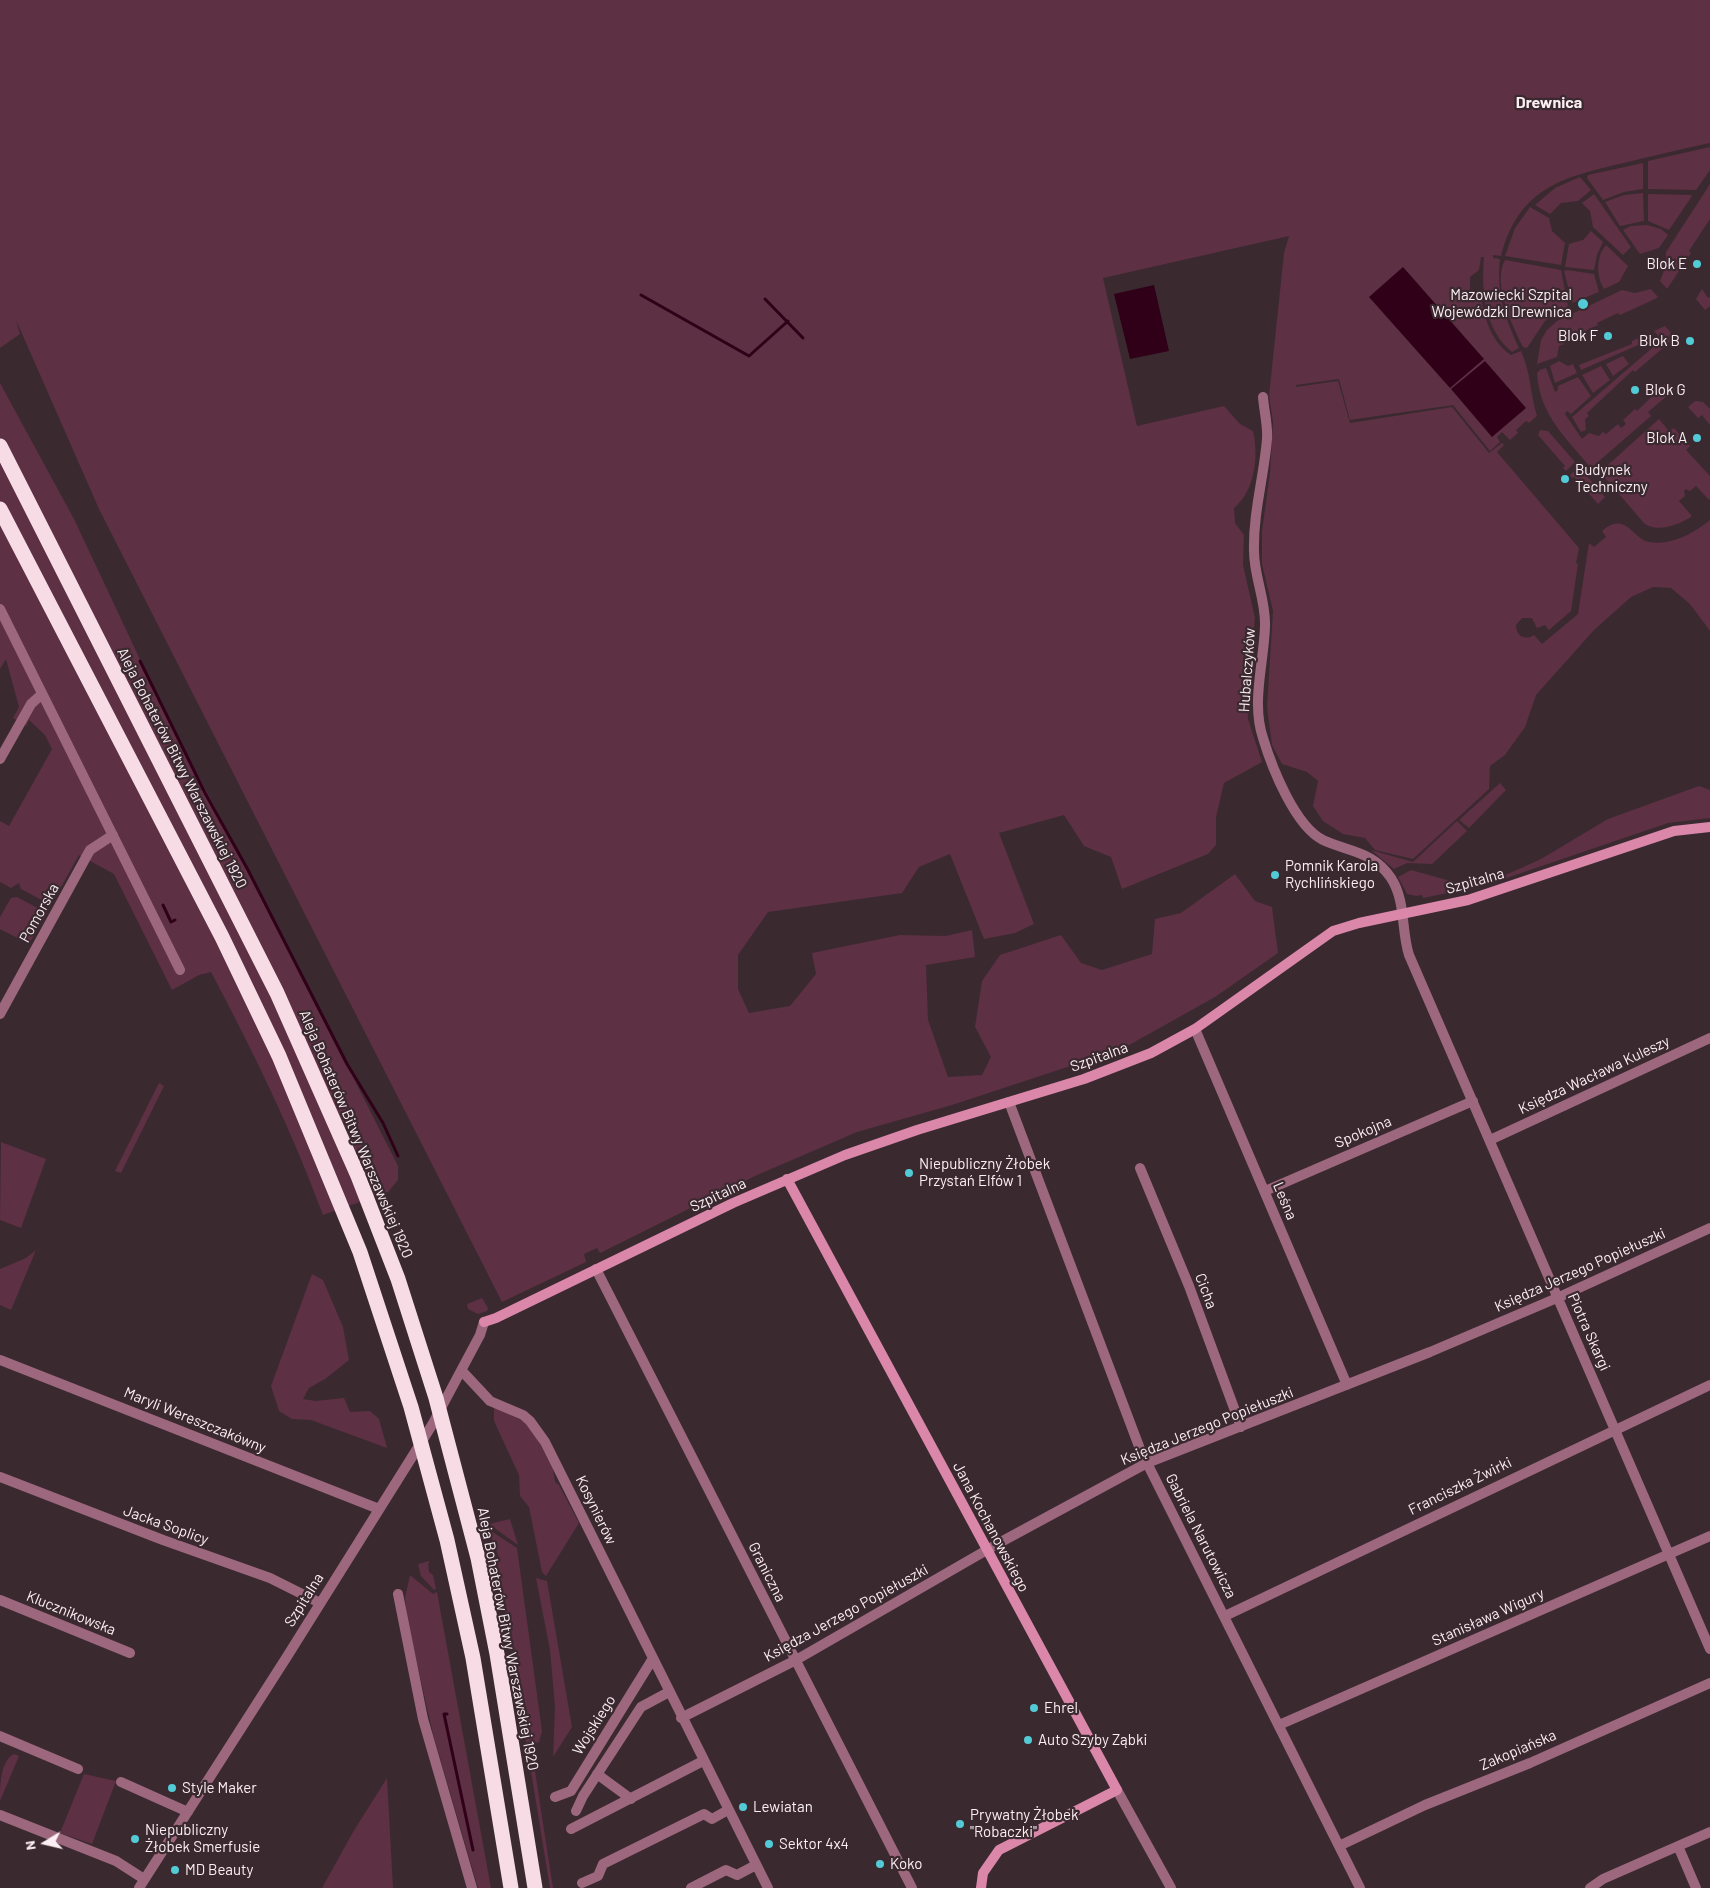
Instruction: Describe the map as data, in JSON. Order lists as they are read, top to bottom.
{
  "streets": {
    "highway": ["Aleja Bohaterów Bitwy Warszawskiej 1920"],
    "street": [
      "Hubalczyków",
      "Szpitalna",
      "Pomorska",
      "Księdza Wacława Kuleszy",
      "Spokojna",
      "Leśna",
      "Księdza Jerzego Popiełuszki",
      "Cicha",
      "Piotra Skargi",
      "Maryli Wereszczakówny",
      "Franciszka Żwirki",
      "Kosynierów",
      "Jacka Soplicy",
      "Jana Kochanowskiego",
      "Gabriela Narutowicza",
      "Graniczna",
      "Klucznikowska",
      "Stanisława Wigury",
      "Wojskiego",
      "Zakopiańska"
    ]
  },
  "crossings": [
    ["Hubalczyków", "Szpitalna"],
    ["Hubalczyków", "Piotra Skargi"],
    ["Szpitalna", "Leśna"],
    ["Szpitalna", "Piotra Skargi"],
    ["Szpitalna", "Maryli Wereszczakówny"],
    ["Szpitalna", "Kosynierów"],
    ["Szpitalna", "Jacka Soplicy"],
    ["Szpitalna", "Jana Kochanowskiego"],
    ["Szpitalna", "Gabriela Narutowicza"],
    ["Szpitalna", "Graniczna"],
    ["Księdza Wacława Kuleszy", "Piotra Skargi"],
    ["Spokojna", "Leśna"],
    ["Spokojna", "Piotra Skargi"],
    ["Leśna", "Księdza Jerzego Popiełuszki"],
    ["Księdza Jerzego Popiełuszki", "Cicha"],
    ["Księdza Jerzego Popiełuszki", "Piotra Skargi"],
    ["Księdza Jerzego Popiełuszki", "Kosynierów"],
    ["Księdza Jerzego Popiełuszki", "Jana Kochanowskiego"],
    ["Księdza Jerzego Popiełuszki", "Gabriela Narutowicza"],
    ["Księdza Jerzego Popiełuszki", "Graniczna"],
    ["Piotra Skargi", "Franciszka Żwirki"],
    ["Piotra Skargi", "Stanisława Wigury"],
    ["Franciszka Żwirki", "Gabriela Narutowicza"],
    ["Kosynierów", "Wojskiego"],
    ["Gabriela Narutowicza", "Stanisława Wigury"],
    ["Gabriela Narutowicza", "Zakopiańska"]
  ],
  "districts": ["Drewnica"],
  "places": [
    "Blok E",
    "Mazowiecki Szpital Wojewódzki Drewnica",
    "Blok F",
    "Blok B",
    "Blok G",
    "Blok A",
    "Budynek Techniczny",
    "Pomnik Karola Rychlińskiego",
    "Niepubliczny Żłobek Przystań Elfów 1",
    "Ehrel",
    "Auto Szyby Ząbki",
    "Style Maker",
    "Lewiatan",
    "Prywatny Żłobek \"Robaczki\"",
    "Niepubliczny Żłobek Smerfusie",
    "Sektor 4x4",
    "Koko",
    "MD Beauty"
  ],
  "north": "left"
}
